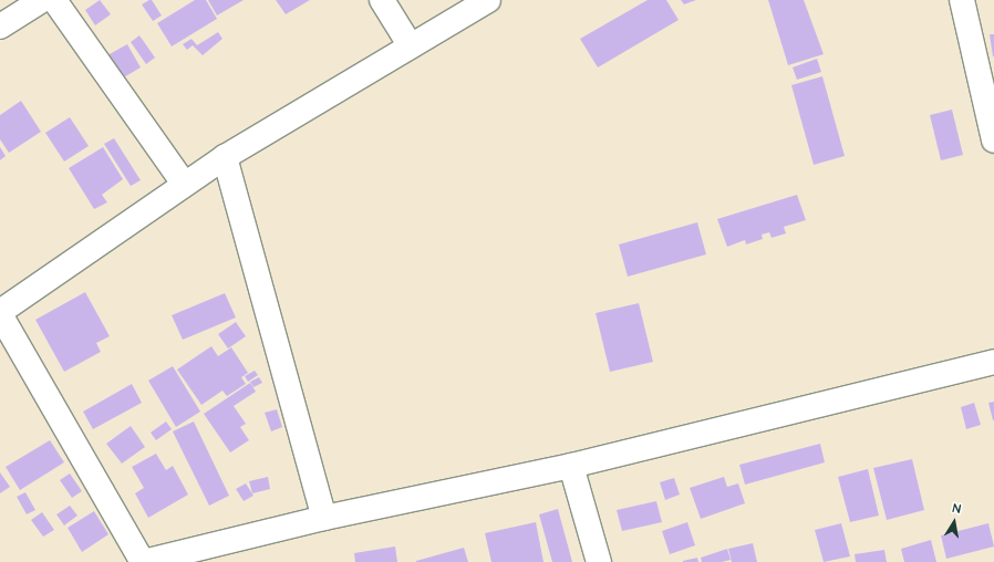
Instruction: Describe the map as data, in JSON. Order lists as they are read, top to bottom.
{
  "north": "top"
}
